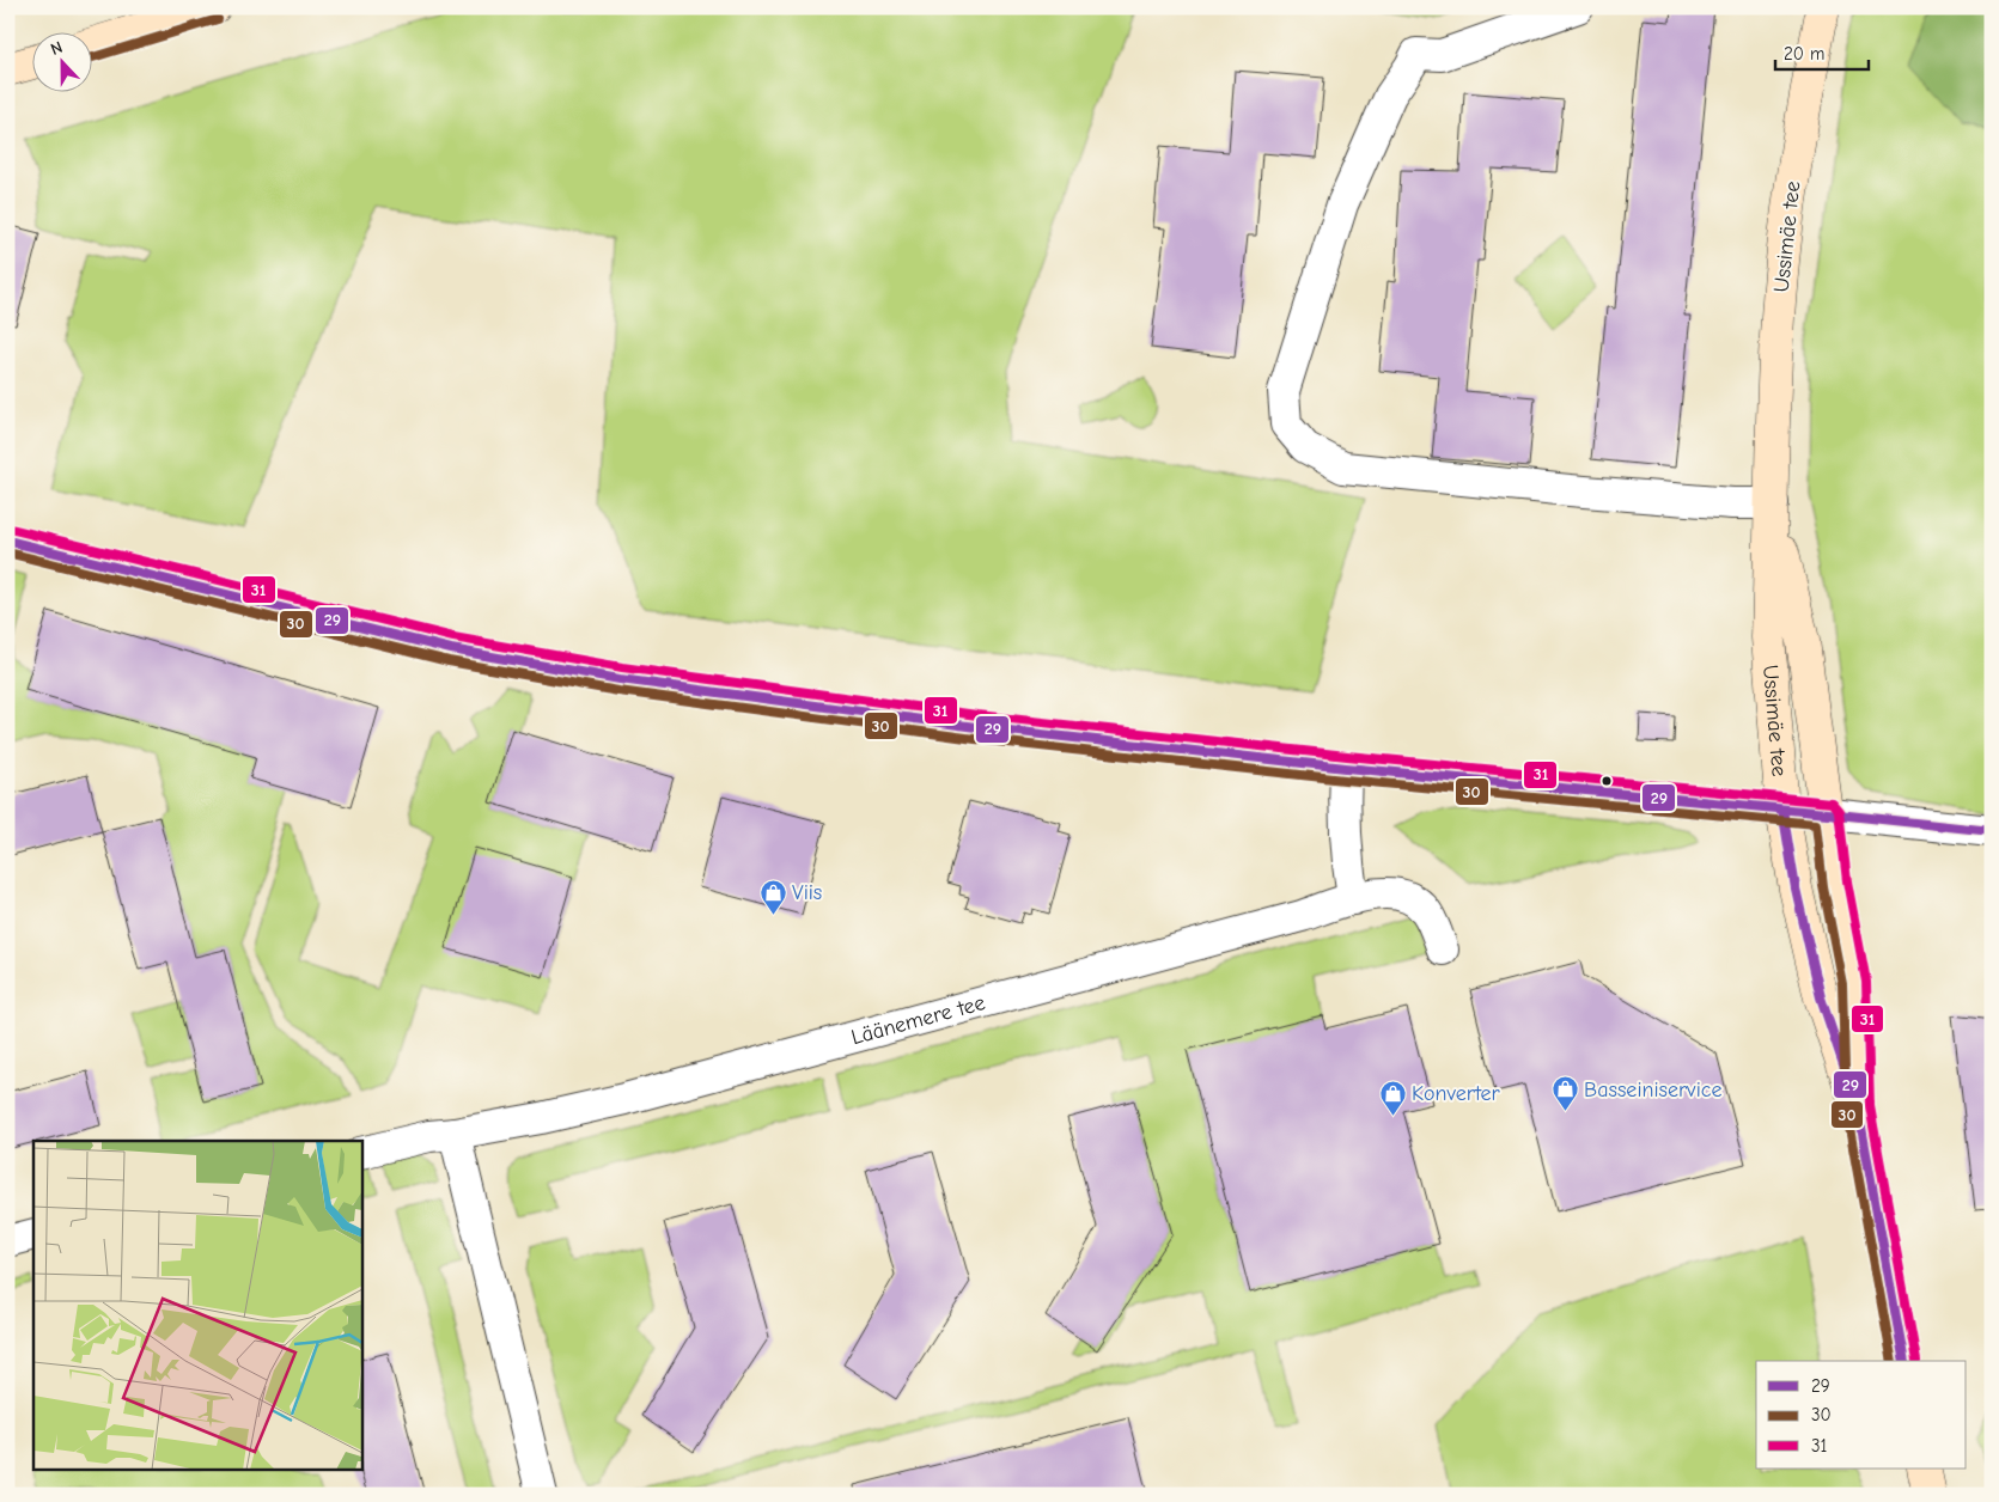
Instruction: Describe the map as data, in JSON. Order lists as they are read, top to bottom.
{
  "streets": {
    "street": ["Ussimäe tee", "Läänemere tee"]
  },
  "places": {
    "shop": ["Viis", "Basseiniservice", "Konverter"]
  },
  "lines": ["transit line 30", "transit line 31", "transit line 29"],
  "legend": ["29", "30", "31"],
  "scale_bar": "20 m",
  "north": "top"
}
